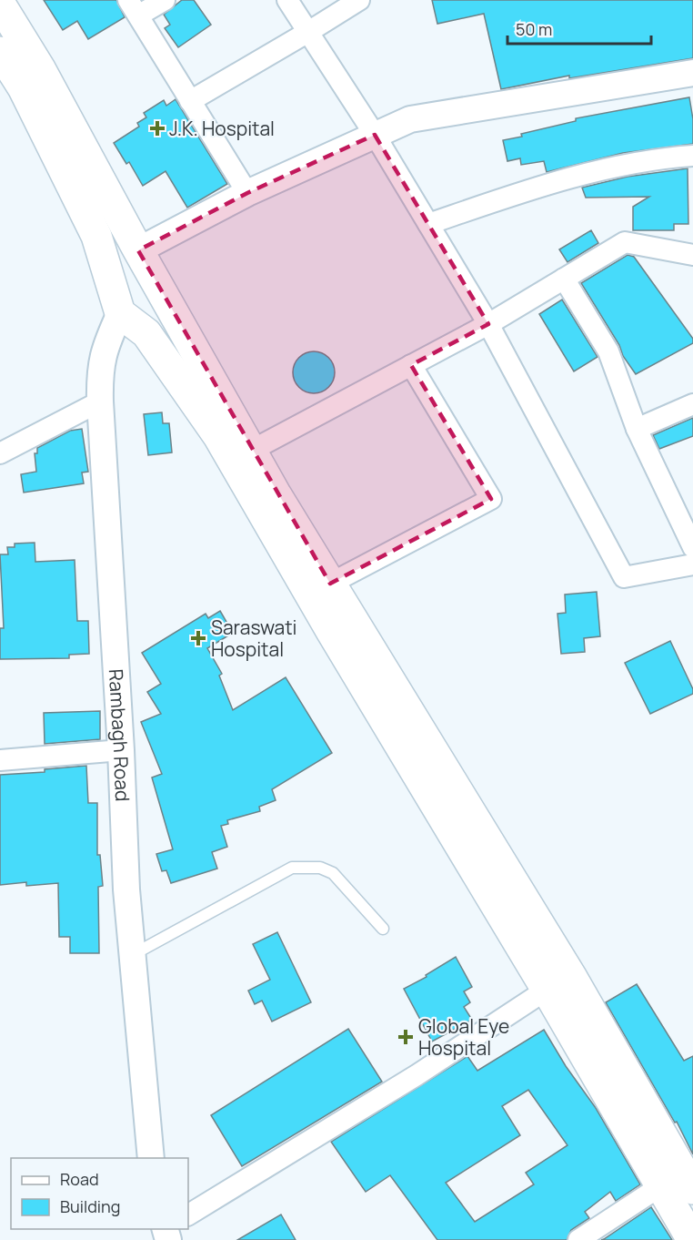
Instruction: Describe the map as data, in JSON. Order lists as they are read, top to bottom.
{
  "streets": {
    "street": ["Rambagh Road"]
  },
  "places": {
    "health": ["J.K. Hospital", "Saraswati Hospital", "Global Eye Hospital"]
  },
  "legend": ["Road", "Building"],
  "scale_bar": "50 m"
}
